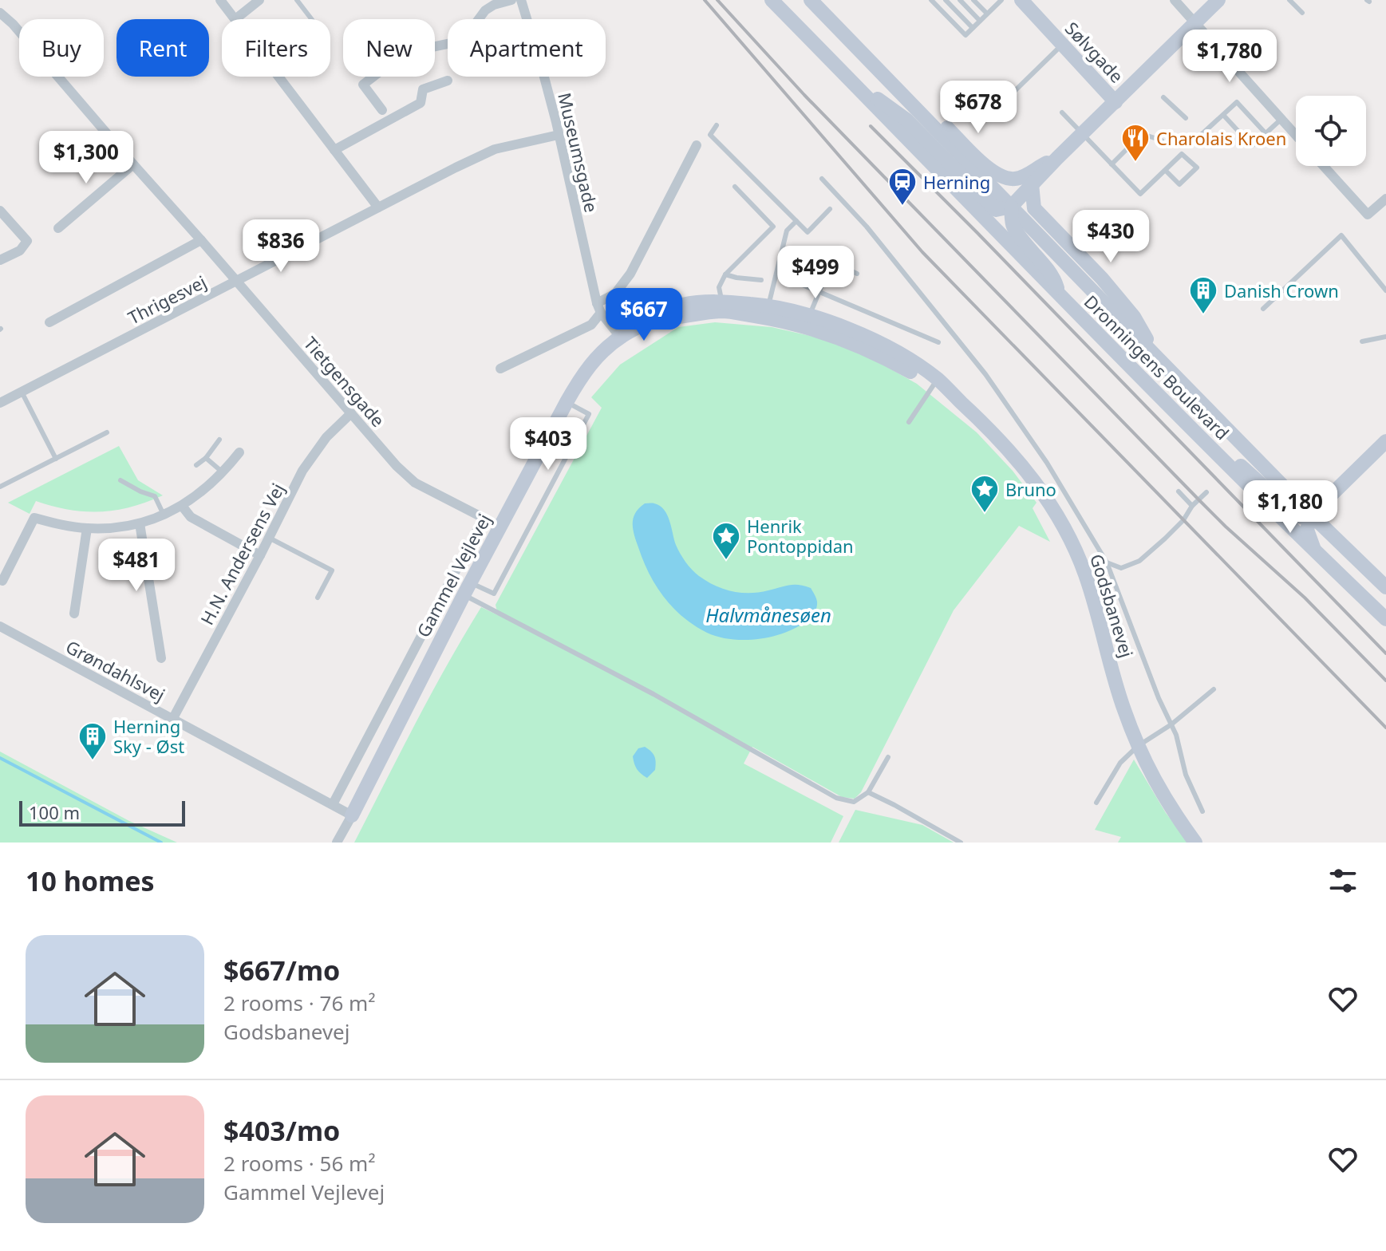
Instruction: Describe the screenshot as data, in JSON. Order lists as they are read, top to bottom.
{
  "streets": {
    "main road": [
      "Sølvgade",
      "Dronningens Boulevard",
      "Gammel Vejlevej",
      "Godsbanevej"
    ],
    "street": [
      "Museumsgade",
      "Thrigesvej",
      "Tietgensgade",
      "H.N. Andersens Vej",
      "Grøndahlsvej"
    ]
  },
  "crossings": [
    ["Museumsgade", "Thrigesvej"],
    ["Museumsgade", "Gammel Vejlevej"],
    ["Museumsgade", "Godsbanevej"],
    ["Thrigesvej", "Tietgensgade"],
    ["Tietgensgade", "H.N. Andersens Vej"],
    ["Tietgensgade", "Gammel Vejlevej"],
    ["H.N. Andersens Vej", "Grøndahlsvej"],
    ["Gammel Vejlevej", "Godsbanevej"],
    ["Gammel Vejlevej", "Grøndahlsvej"]
  ],
  "water": ["Halvmånesøen"],
  "places": {
    "restaurant": ["Charolais Kroen"],
    "station": ["Herning"],
    "building": ["Danish Crown", "Herning Sky - Øst"],
    "place": ["Bruno", "Henrik Pontoppidan"]
  },
  "scale_bar": "100 m",
  "page": {
    "chip": [
      "Buy",
      "Rent",
      "Filters",
      "New",
      "Apartment"
    ],
    "price": [
      "$1,780",
      "$678",
      "$1,300",
      "$430",
      "$836",
      "$499",
      "$667",
      "$403",
      "$1,180",
      "$481"
    ],
    "scale": "100 m",
    "heading": "10 homes",
    "list": [
      {
        "name": "$667/mo",
        "note": "2 rooms · 76 m² · Godsbanevej"
      },
      {
        "name": "$403/mo",
        "note": "2 rooms · 56 m² · Gammel Vejlevej"
      }
    ]
  }
}
